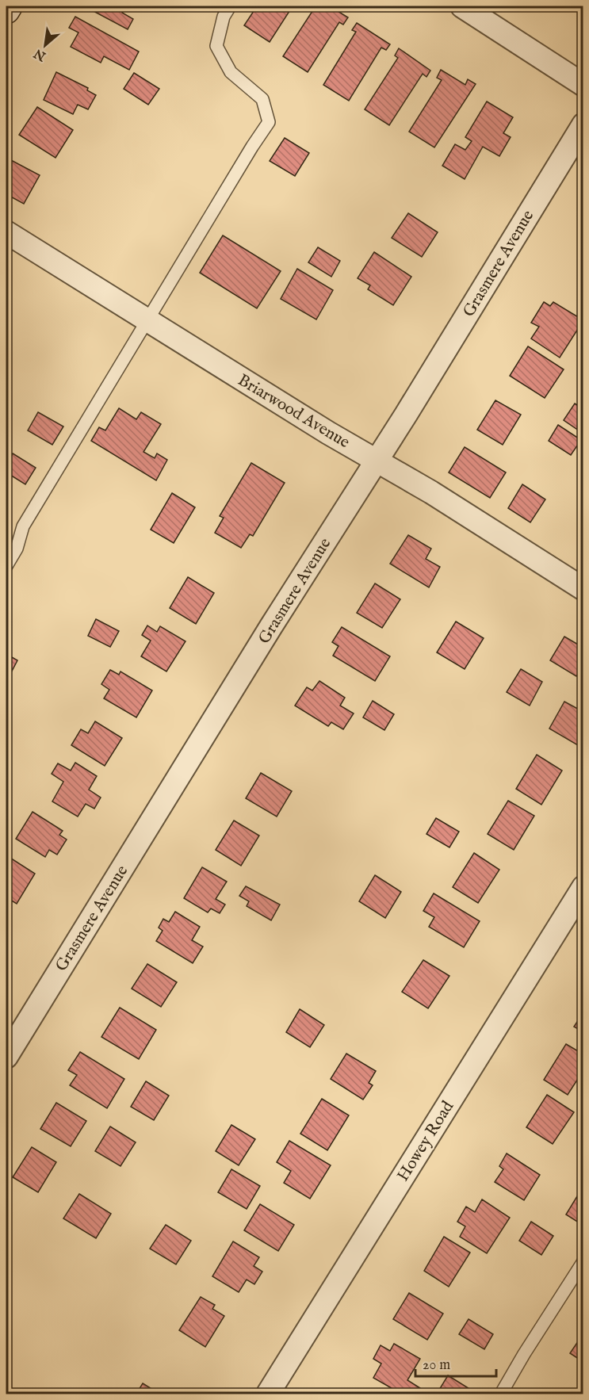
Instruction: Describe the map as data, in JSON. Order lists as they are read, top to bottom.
{
  "streets": {
    "street": ["Grasmere Avenue", "Briarwood Avenue", "Howey Road"]
  },
  "crossings": [
    ["Grasmere Avenue", "Briarwood Avenue"]
  ],
  "scale_bar": "20 m",
  "north": "bottom left"
}
